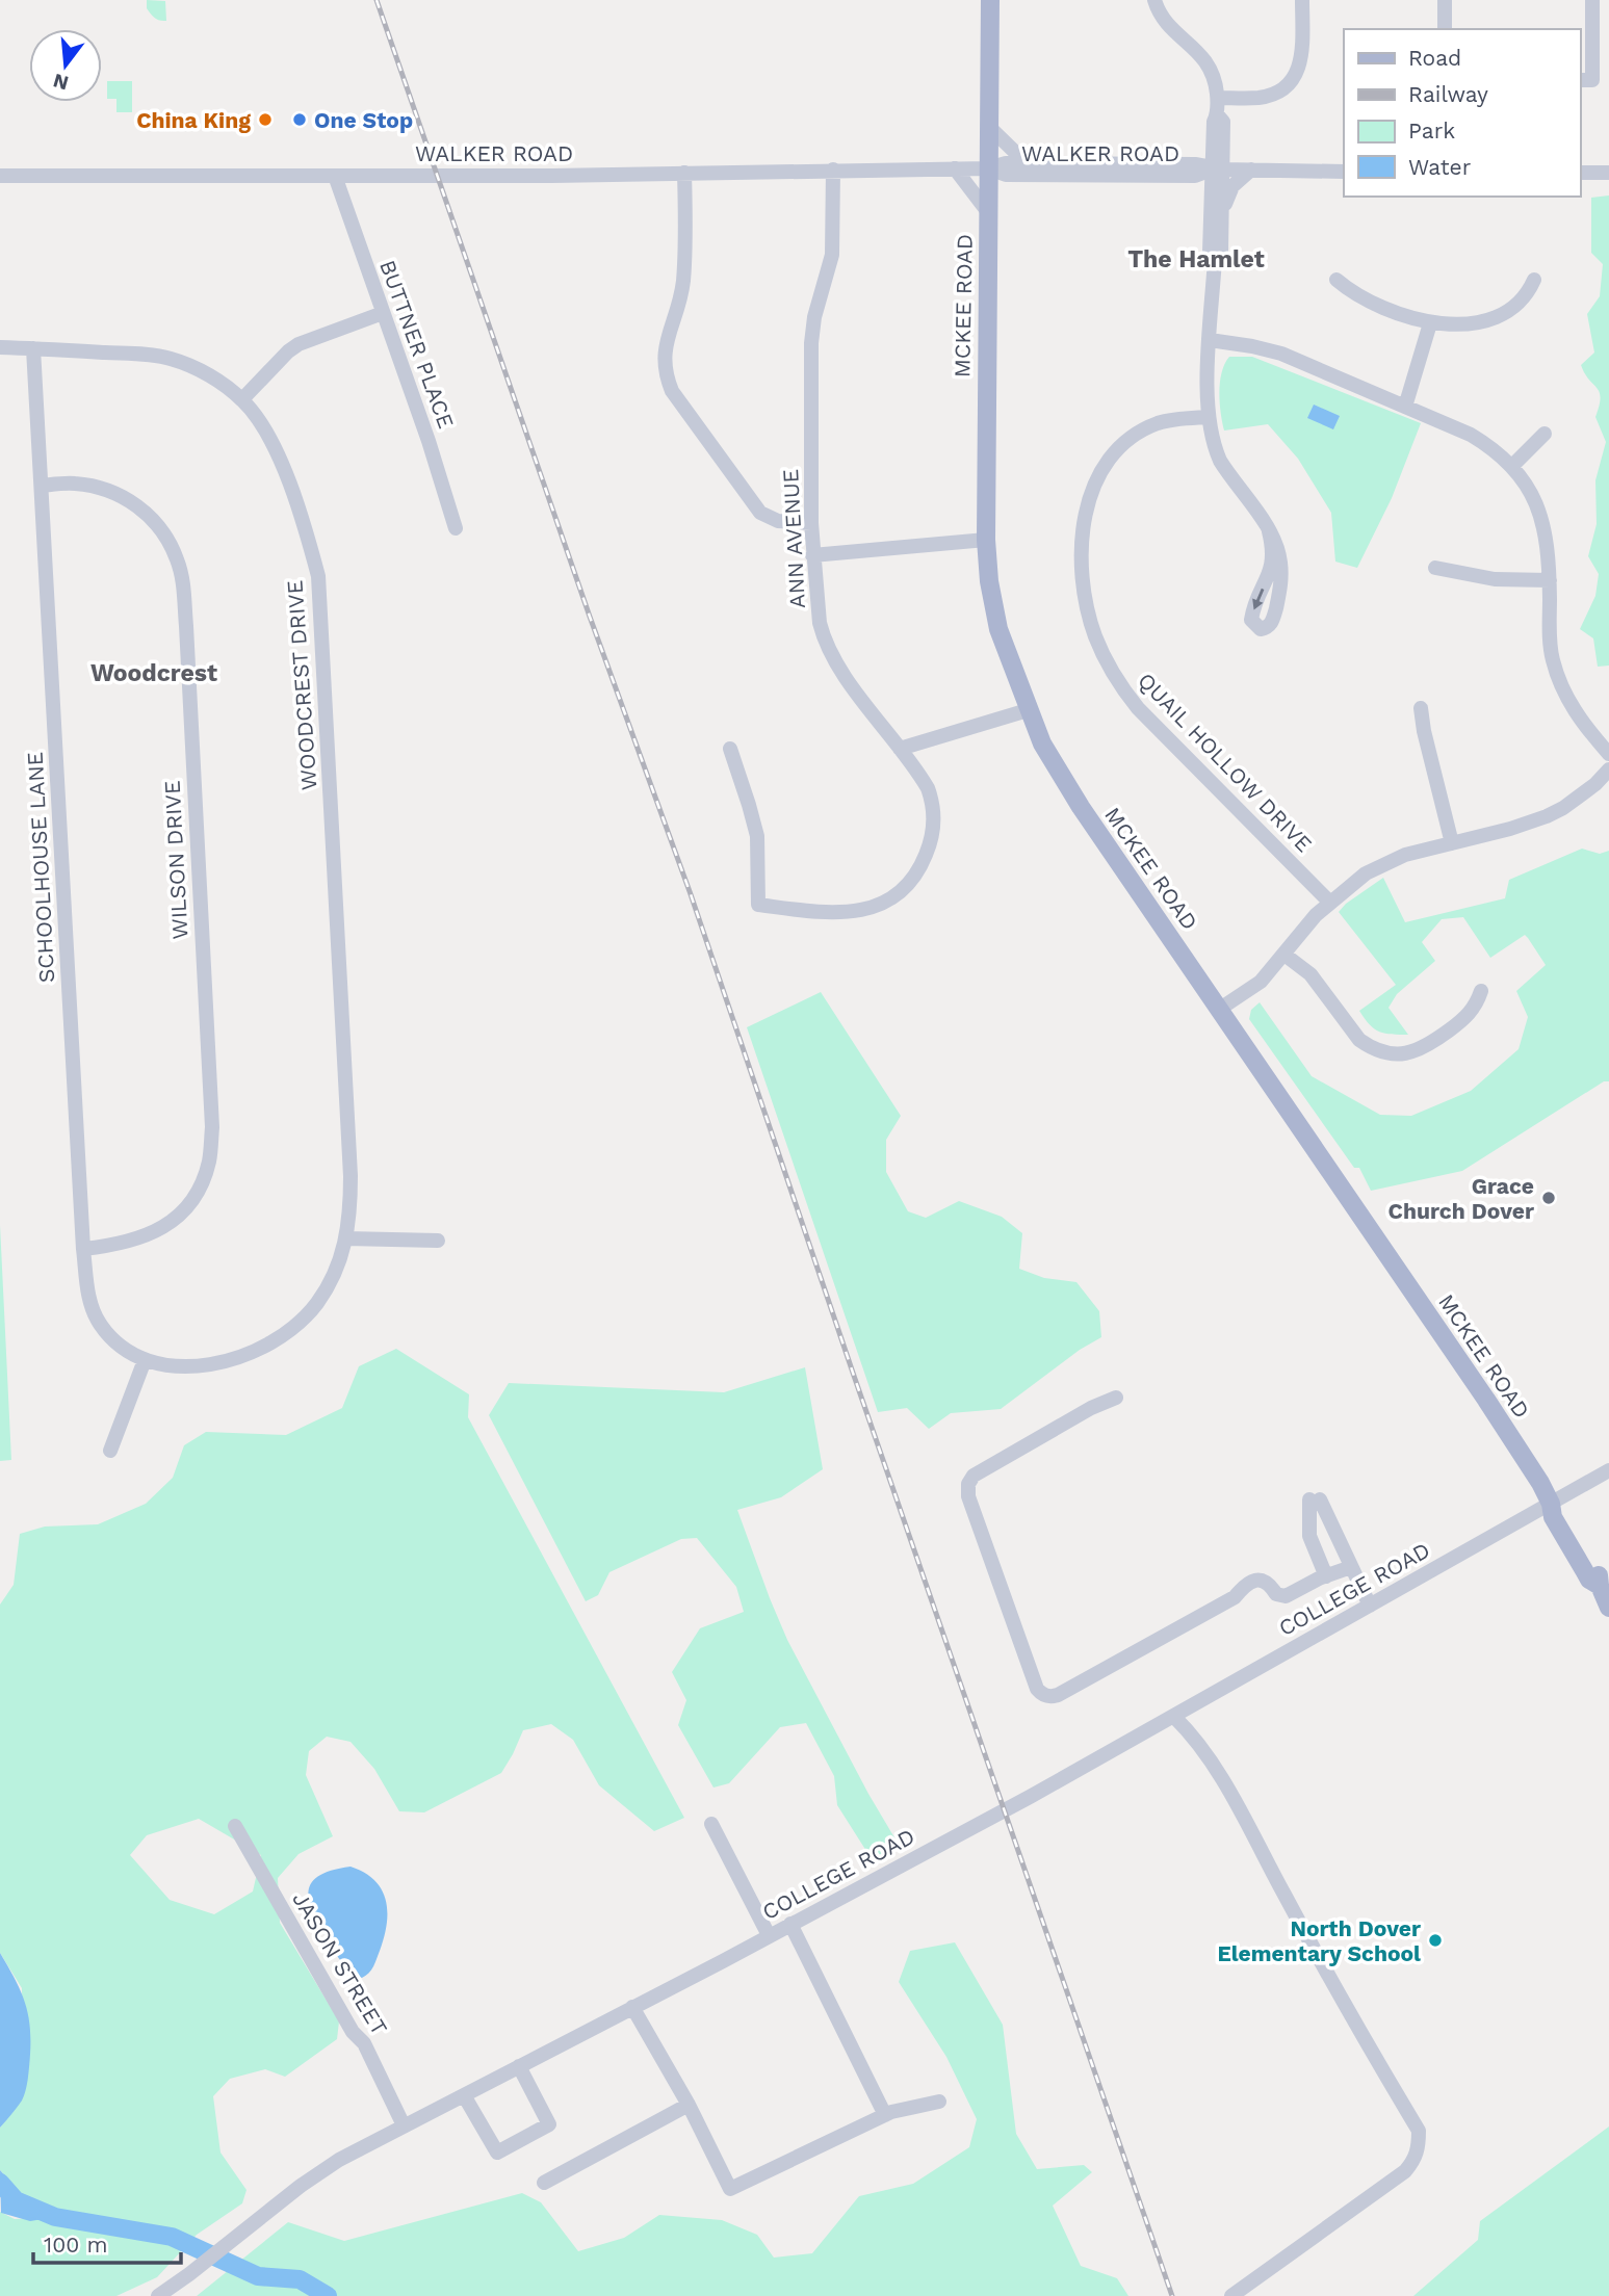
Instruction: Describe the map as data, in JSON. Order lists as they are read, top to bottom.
{
  "streets": {
    "main road": ["MCKEE ROAD"],
    "street": [
      "WALKER ROAD",
      "BUTTNER PLACE",
      "ANN AVENUE",
      "WOODCREST DRIVE",
      "QUAIL HOLLOW DRIVE",
      "WILSON DRIVE",
      "SCHOOLHOUSE LANE",
      "COLLEGE ROAD",
      "JASON STREET"
    ]
  },
  "crossings": [
    ["WALKER ROAD", "MCKEE ROAD"],
    ["WALKER ROAD", "BUTTNER PLACE"],
    ["WALKER ROAD", "ANN AVENUE"],
    ["MCKEE ROAD", "COLLEGE ROAD"],
    ["WOODCREST DRIVE", "SCHOOLHOUSE LANE"],
    ["WILSON DRIVE", "SCHOOLHOUSE LANE"],
    ["COLLEGE ROAD", "JASON STREET"]
  ],
  "districts": ["The Hamlet", "Woodcrest"],
  "places": [
    "China King",
    "One Stop",
    "Grace Church Dover",
    "North Dover Elementary School"
  ],
  "legend": [
    "Road",
    "Railway",
    "Park",
    "Water"
  ],
  "scale_bar": "100 m",
  "north": "bottom"
}
